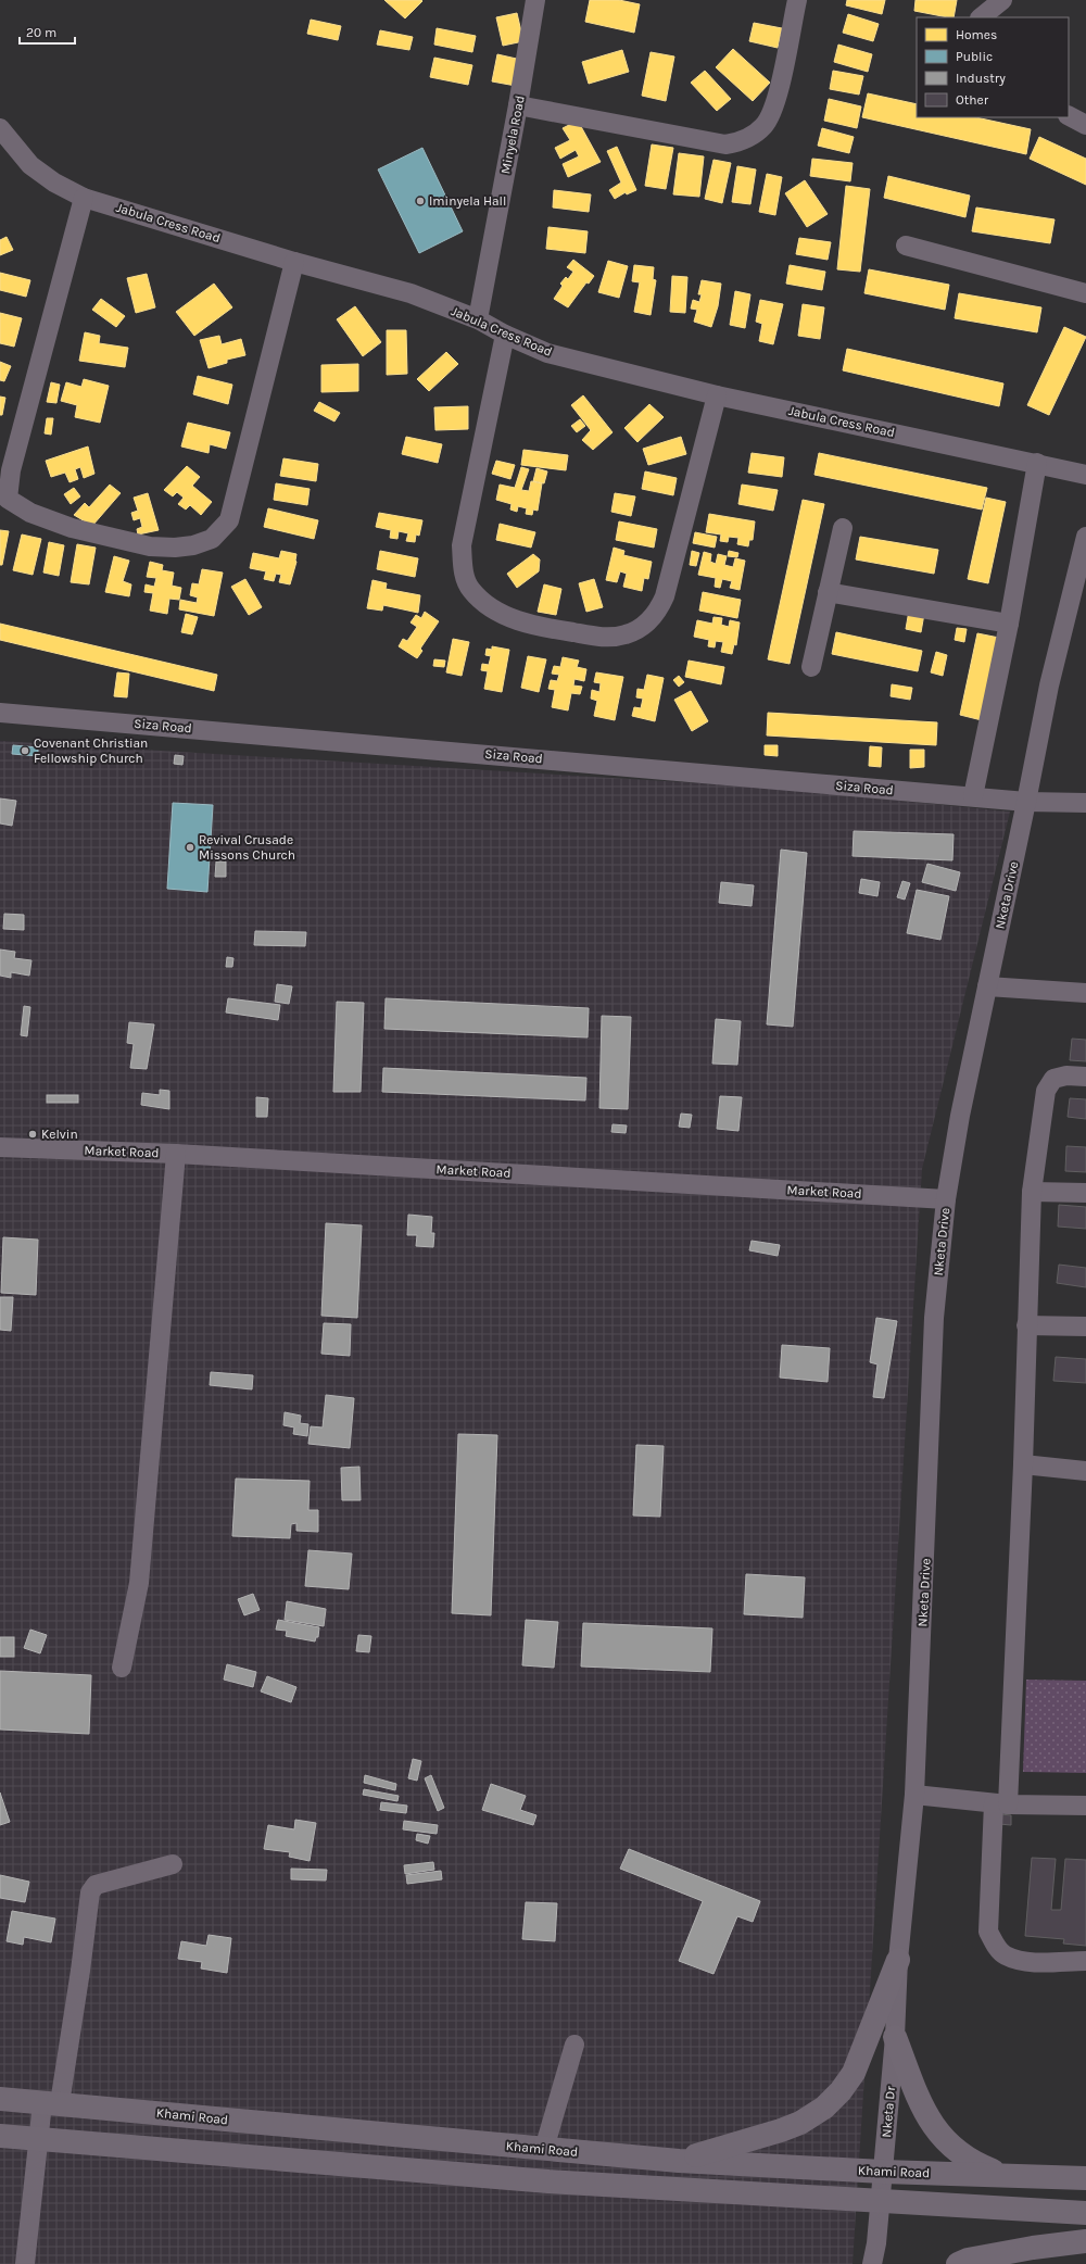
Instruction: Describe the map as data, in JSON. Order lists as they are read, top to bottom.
{
  "streets": {
    "main road": ["Khami Road"],
    "street": [
      "Minyela Road",
      "Jabula Cress Road",
      "Siza Road",
      "Nketa Drive",
      "Market Road",
      "Nketa Dr"
    ]
  },
  "crossings": [
    ["Minyela Road", "Jabula Cress Road"],
    ["Siza Road", "Nketa Drive"],
    ["Nketa Drive", "Market Road"],
    ["Nketa Drive", "Nketa Dr"],
    ["Nketa Dr", "Khami Road"]
  ],
  "places": [
    "Iminyela Hall",
    "Covenant Christian Fellowship Church",
    "Revival Crusade Missons Church",
    "Kelvin"
  ],
  "legend": [
    "Homes",
    "Public",
    "Industry",
    "Other"
  ],
  "scale_bar": "20 m"
}
